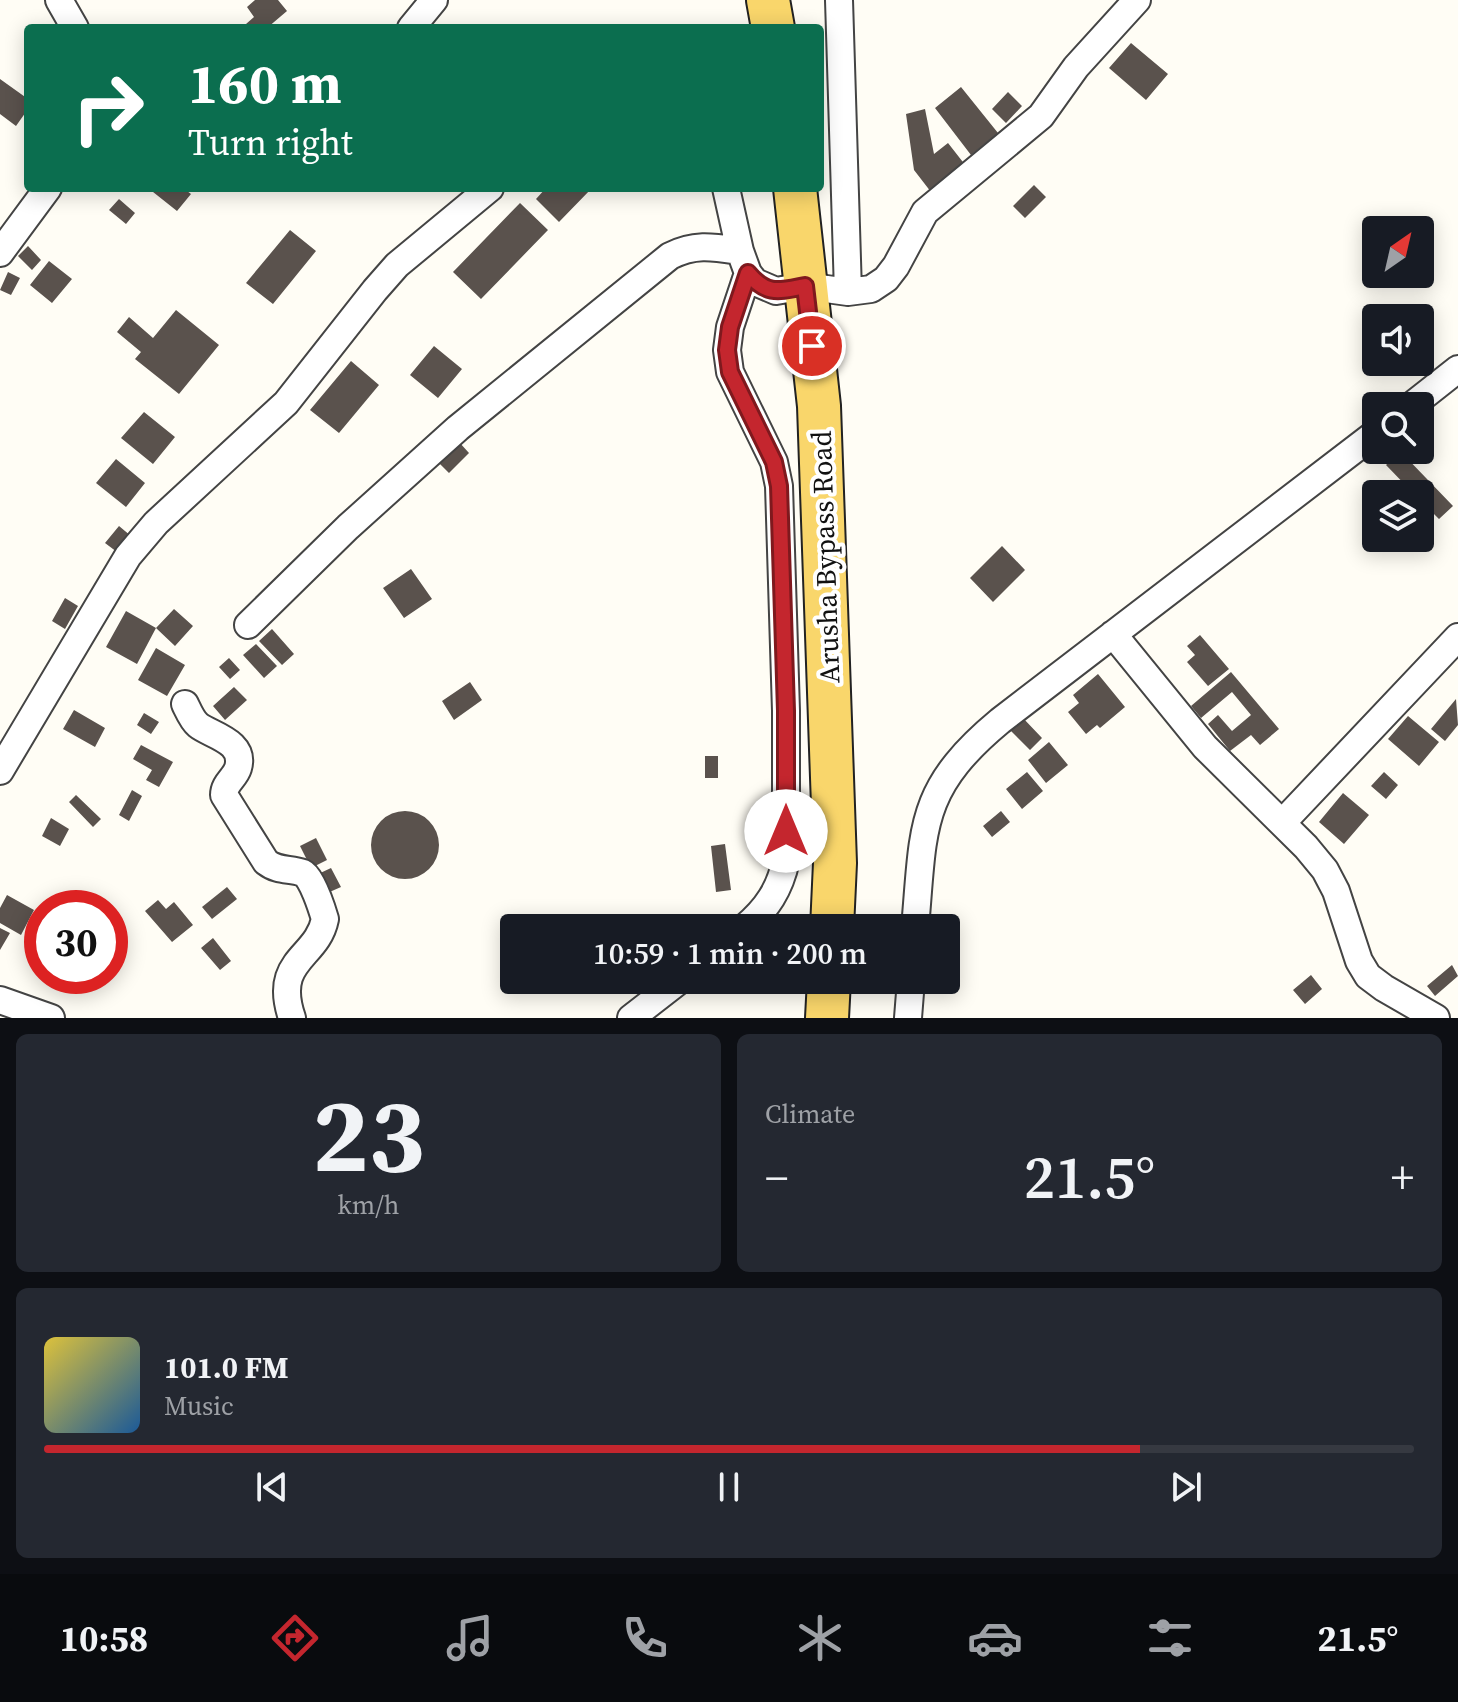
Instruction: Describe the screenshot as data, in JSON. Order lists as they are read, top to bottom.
{
  "streets": {
    "main road": ["Arusha Bypass Road"]
  },
  "north": "top right",
  "page": {
    "turn": ["160 m", "Turn right"],
    "limit": "30",
    "trip": "10:59 · 1 min · 200 m",
    "tile": [
      ["23", "km/h"],
      "Climate"
    ],
    "heat": ["−", "21.5°", "+"],
    "song": ["101.0 FM", "Music"],
    "tabs": ["10:58", "21.5°"]
  }
}
